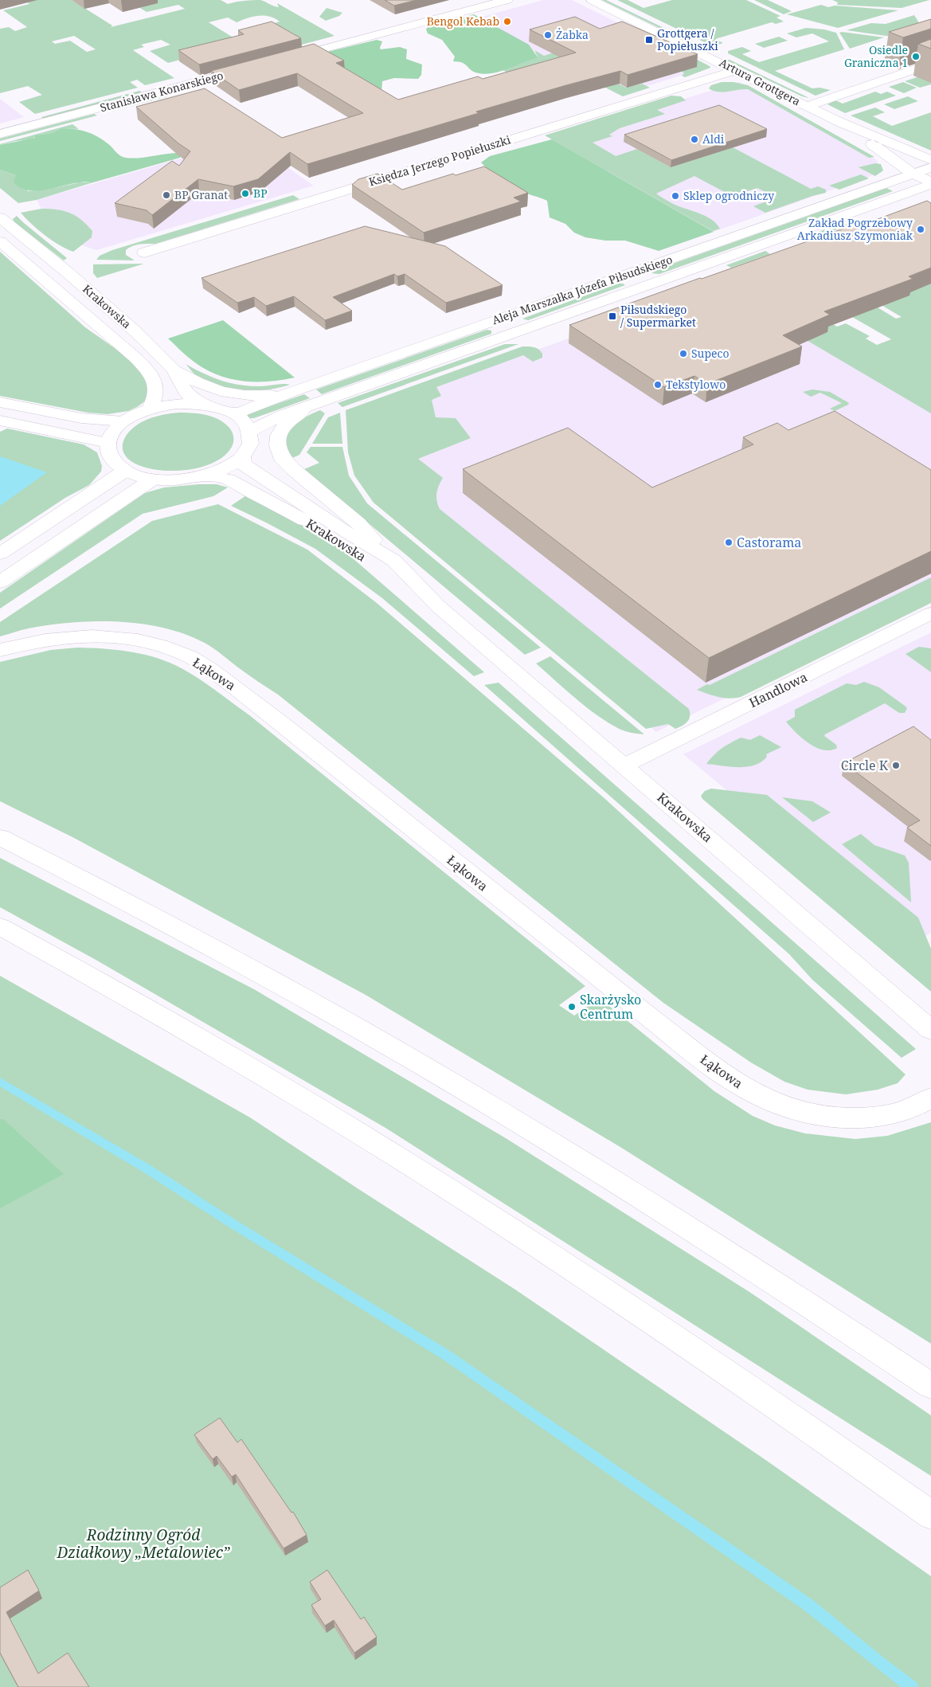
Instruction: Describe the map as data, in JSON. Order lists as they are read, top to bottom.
{
  "streets": {
    "main road": [
      "Artura Grottgera",
      "Stanisława Konarskiego",
      "Księdza Jerzego Popiełuszki",
      "Aleja Marszałka Józefa Piłsudskiego",
      "Krakowska",
      "Łąkowa",
      "Handlowa"
    ]
  },
  "crossings": [
    ["Artura Grottgera", "Księdza Jerzego Popiełuszki"],
    ["Artura Grottgera", "Aleja Marszałka Józefa Piłsudskiego"],
    ["Krakowska", "Handlowa"]
  ],
  "parks": ["Rodzinny Ogród Działkowy „Metalowiec”"],
  "places": {
    "other": [
      "Bengol Kebab",
      "Żabka",
      "Osiedle Graniczna 1",
      "Aldi",
      "BP",
      "BP Granat",
      "Sklep ogrodniczy",
      "Zakład Pogrzebowy Arkadiusz Szymoniak",
      "Supeco",
      "Tekstylowo",
      "Castorama",
      "Circle K",
      "Skarżysko Centrum"
    ],
    "transit": ["Grottgera / Popiełuszki", "Piłsudskiego / Supermarket"]
  }
}
